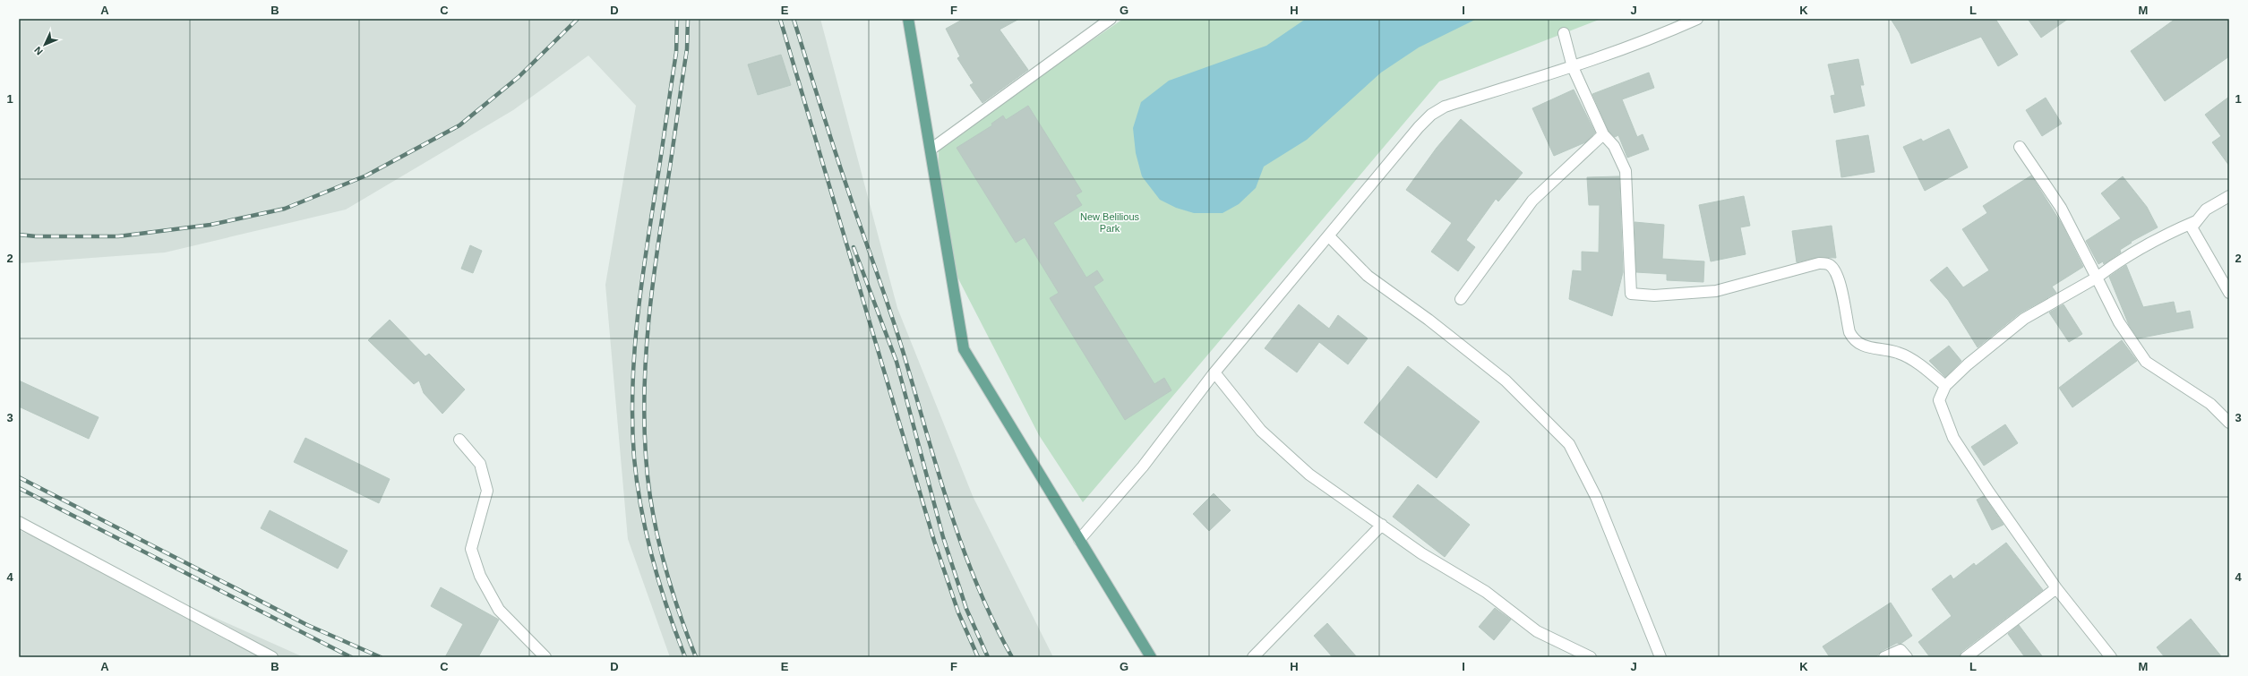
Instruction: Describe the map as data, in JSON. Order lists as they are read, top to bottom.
{
  "parks": ["New Belilious Park"],
  "north": "bottom left",
  "grid": {
    "columns": [
      "A",
      "B",
      "C",
      "D",
      "E",
      "F",
      "G",
      "H",
      "I",
      "J",
      "K",
      "L",
      "M"
    ],
    "rows": [
      "1",
      "2",
      "3",
      "4"
    ]
  }
}
